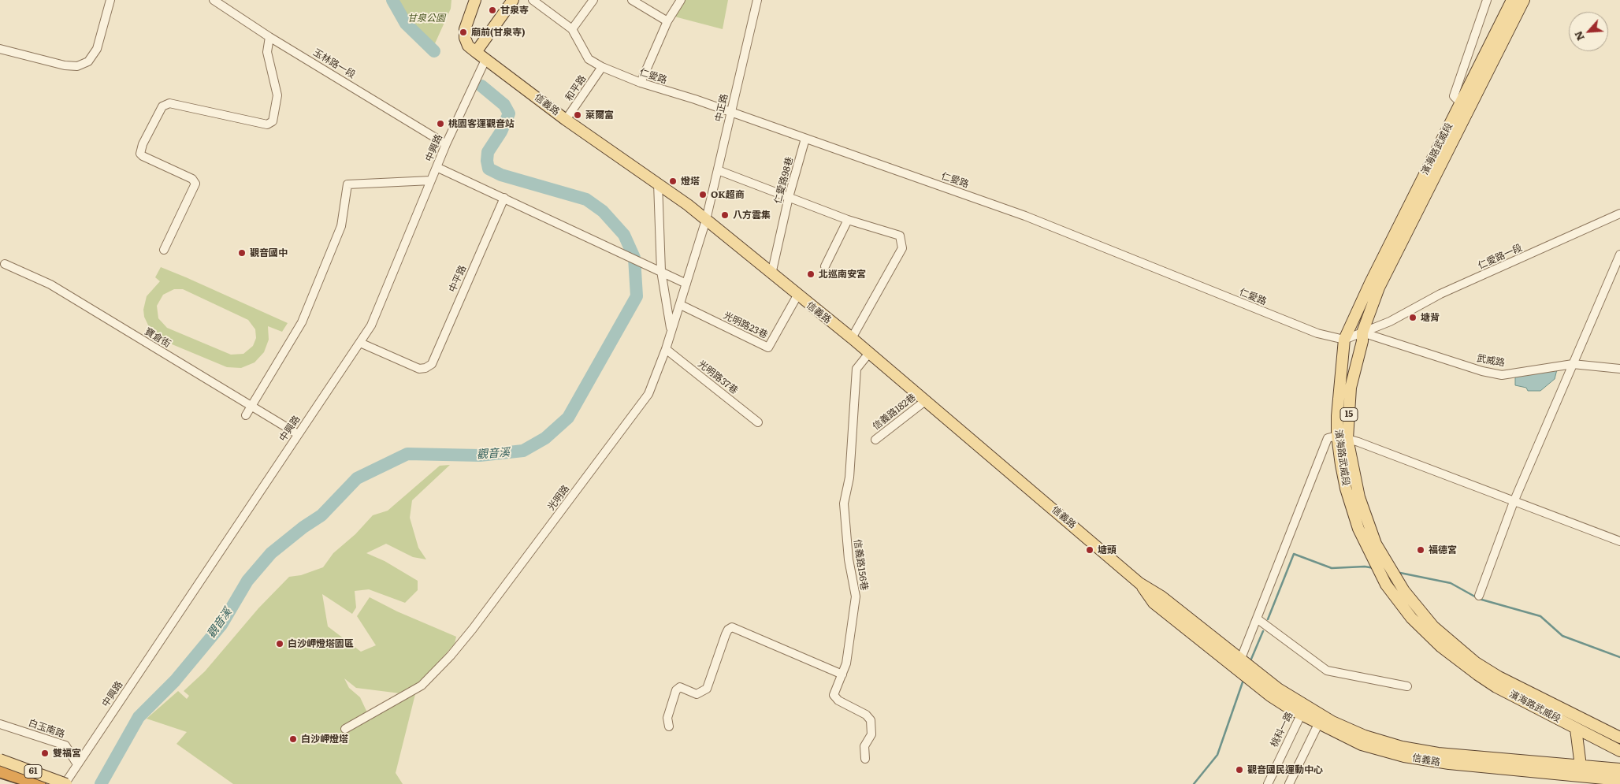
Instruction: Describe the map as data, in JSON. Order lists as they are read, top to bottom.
{
  "streets": {
    "highway": ["61"],
    "main road": ["信義路", "濱海路武威段", "15"],
    "street": [
      "玉林路一段",
      "仁愛路",
      "和平路",
      "中正路",
      "中興路",
      "仁愛路98巷",
      "仁愛路一段",
      "中平路",
      "光明路23巷",
      "寶倉街",
      "武威路",
      "光明路37巷",
      "信義路182巷",
      "光明路",
      "信義路156巷",
      "白玉南路",
      "桃科一路"
    ]
  },
  "crossings": [
    ["玉林路一段", "中興路"],
    ["仁愛路", "和平路"],
    ["仁愛路", "中正路"],
    ["仁愛路", "濱海路武威段"],
    ["仁愛路", "仁愛路98巷"],
    ["和平路", "信義路"],
    ["信義路", "中正路"],
    ["信義路", "中興路"],
    ["信義路", "仁愛路98巷"],
    ["信義路", "光明路23巷"],
    ["信義路", "信義路182巷"],
    ["信義路", "光明路"],
    ["信義路", "信義路156巷"],
    ["信義路", "桃科一路"],
    ["中正路", "光明路"],
    ["中興路", "中平路"],
    ["中興路", "寶倉街"],
    ["中興路", "白玉南路"],
    ["中興路", "61"],
    ["濱海路武威段", "仁愛路一段"],
    ["濱海路武威段", "武威路"],
    ["仁愛路一段", "武威路"],
    ["光明路37巷", "光明路"]
  ],
  "water": ["觀音溪"],
  "parks": ["甘泉公園"],
  "places": [
    "甘泉寺",
    "廟前(甘泉寺)",
    "萊爾富",
    "桃園客運觀音站",
    "燈塔",
    "OK超商",
    "八方雲集",
    "觀音國中",
    "北巡南安宮",
    "塘背",
    "塘頭",
    "福德宮",
    "白沙岬燈塔園區",
    "白沙岬燈塔",
    "雙福宮",
    "觀音國民運動中心"
  ],
  "north": "bottom left"
}
